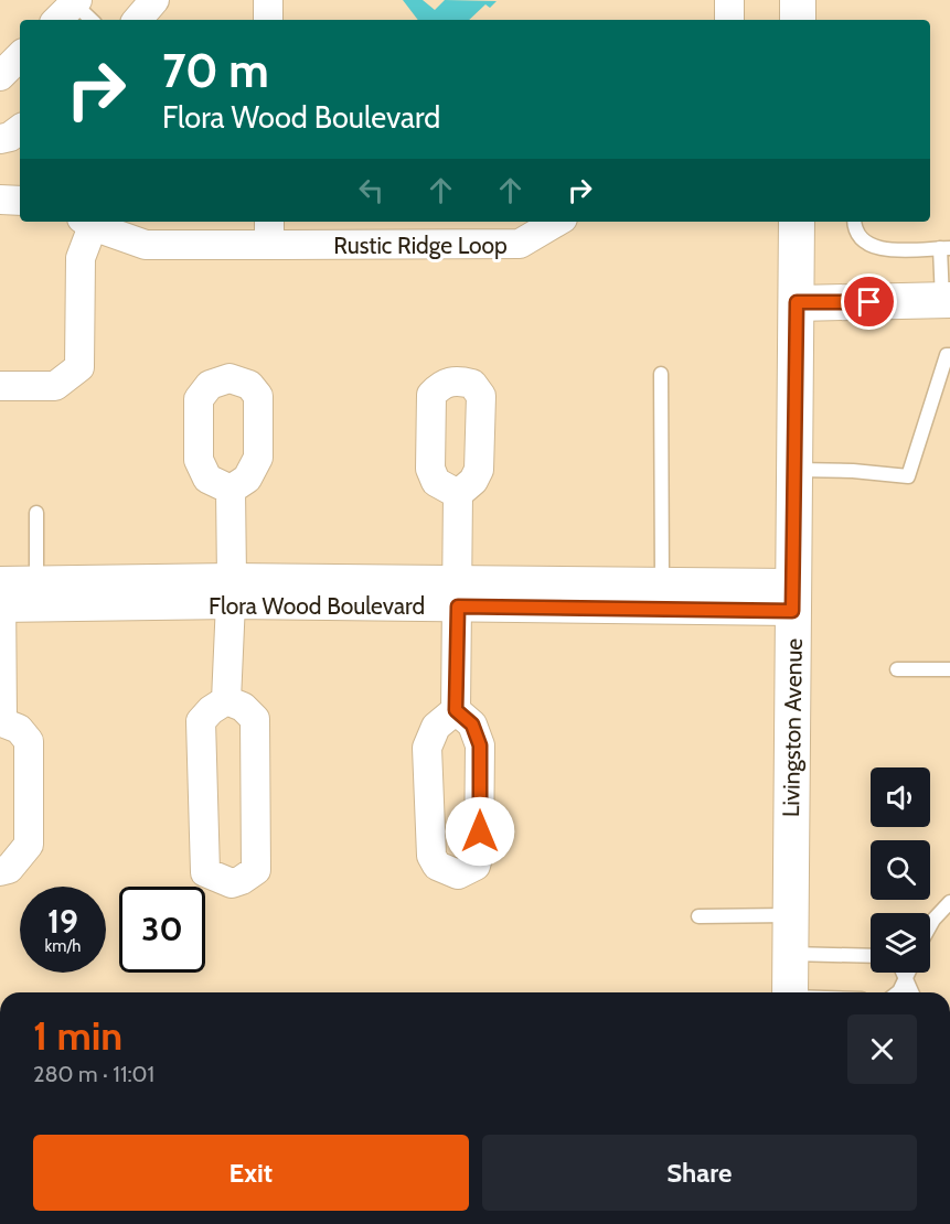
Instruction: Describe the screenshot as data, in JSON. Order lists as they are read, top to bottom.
{
  "streets": {
    "street": ["Rustic Ridge Loop", "Flora Wood Boulevard", "Livingston Avenue"]
  },
  "crossings": [
    ["Flora Wood Boulevard", "Livingston Avenue"]
  ],
  "page": {
    "turn": ["70 m", "Flora Wood Boulevard"],
    "speed": "19 km/h",
    "limit": "30",
    "heading": ["1 min", "280 m · 11:01"],
    "buttons": ["Exit", "Share"]
  }
}
